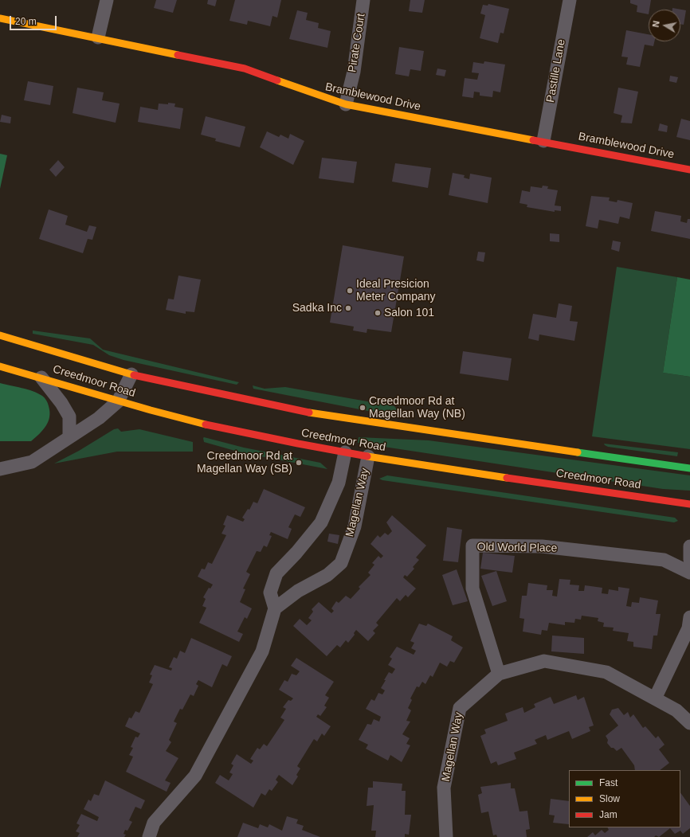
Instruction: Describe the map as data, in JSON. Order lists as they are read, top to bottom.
{
  "streets": {
    "main road": ["Bramblewood Drive", "Creedmoor Road"],
    "street": [
      "Pirate Court",
      "Pastille Lane",
      "Magellan Way",
      "Old World Place"
    ]
  },
  "crossings": [
    ["Pirate Court", "Bramblewood Drive"],
    ["Pastille Lane", "Bramblewood Drive"],
    ["Creedmoor Road", "Magellan Way"],
    ["Magellan Way", "Old World Place"]
  ],
  "places": [
    "Ideal Presicion Meter Company",
    "Sadka Inc",
    "Salon 101",
    "Creedmoor Rd at Magellan Way (NB)",
    "Creedmoor Rd at Magellan Way (SB)"
  ],
  "legend": ["Fast", "Slow", "Jam"],
  "scale_bar": "20 m",
  "north": "left"
}
